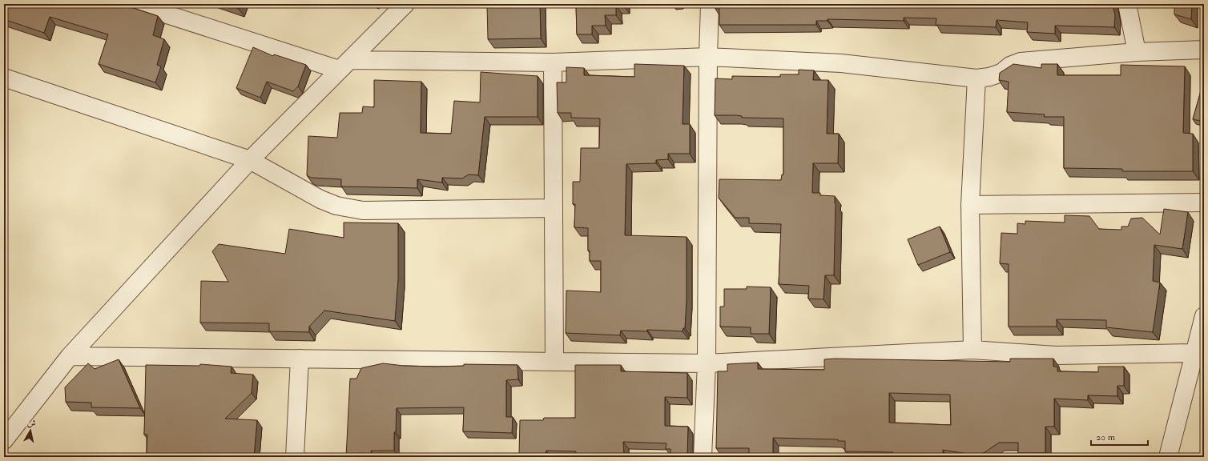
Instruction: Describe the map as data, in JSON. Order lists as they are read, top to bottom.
{
  "scale_bar": "20 m",
  "north": "top"
}
